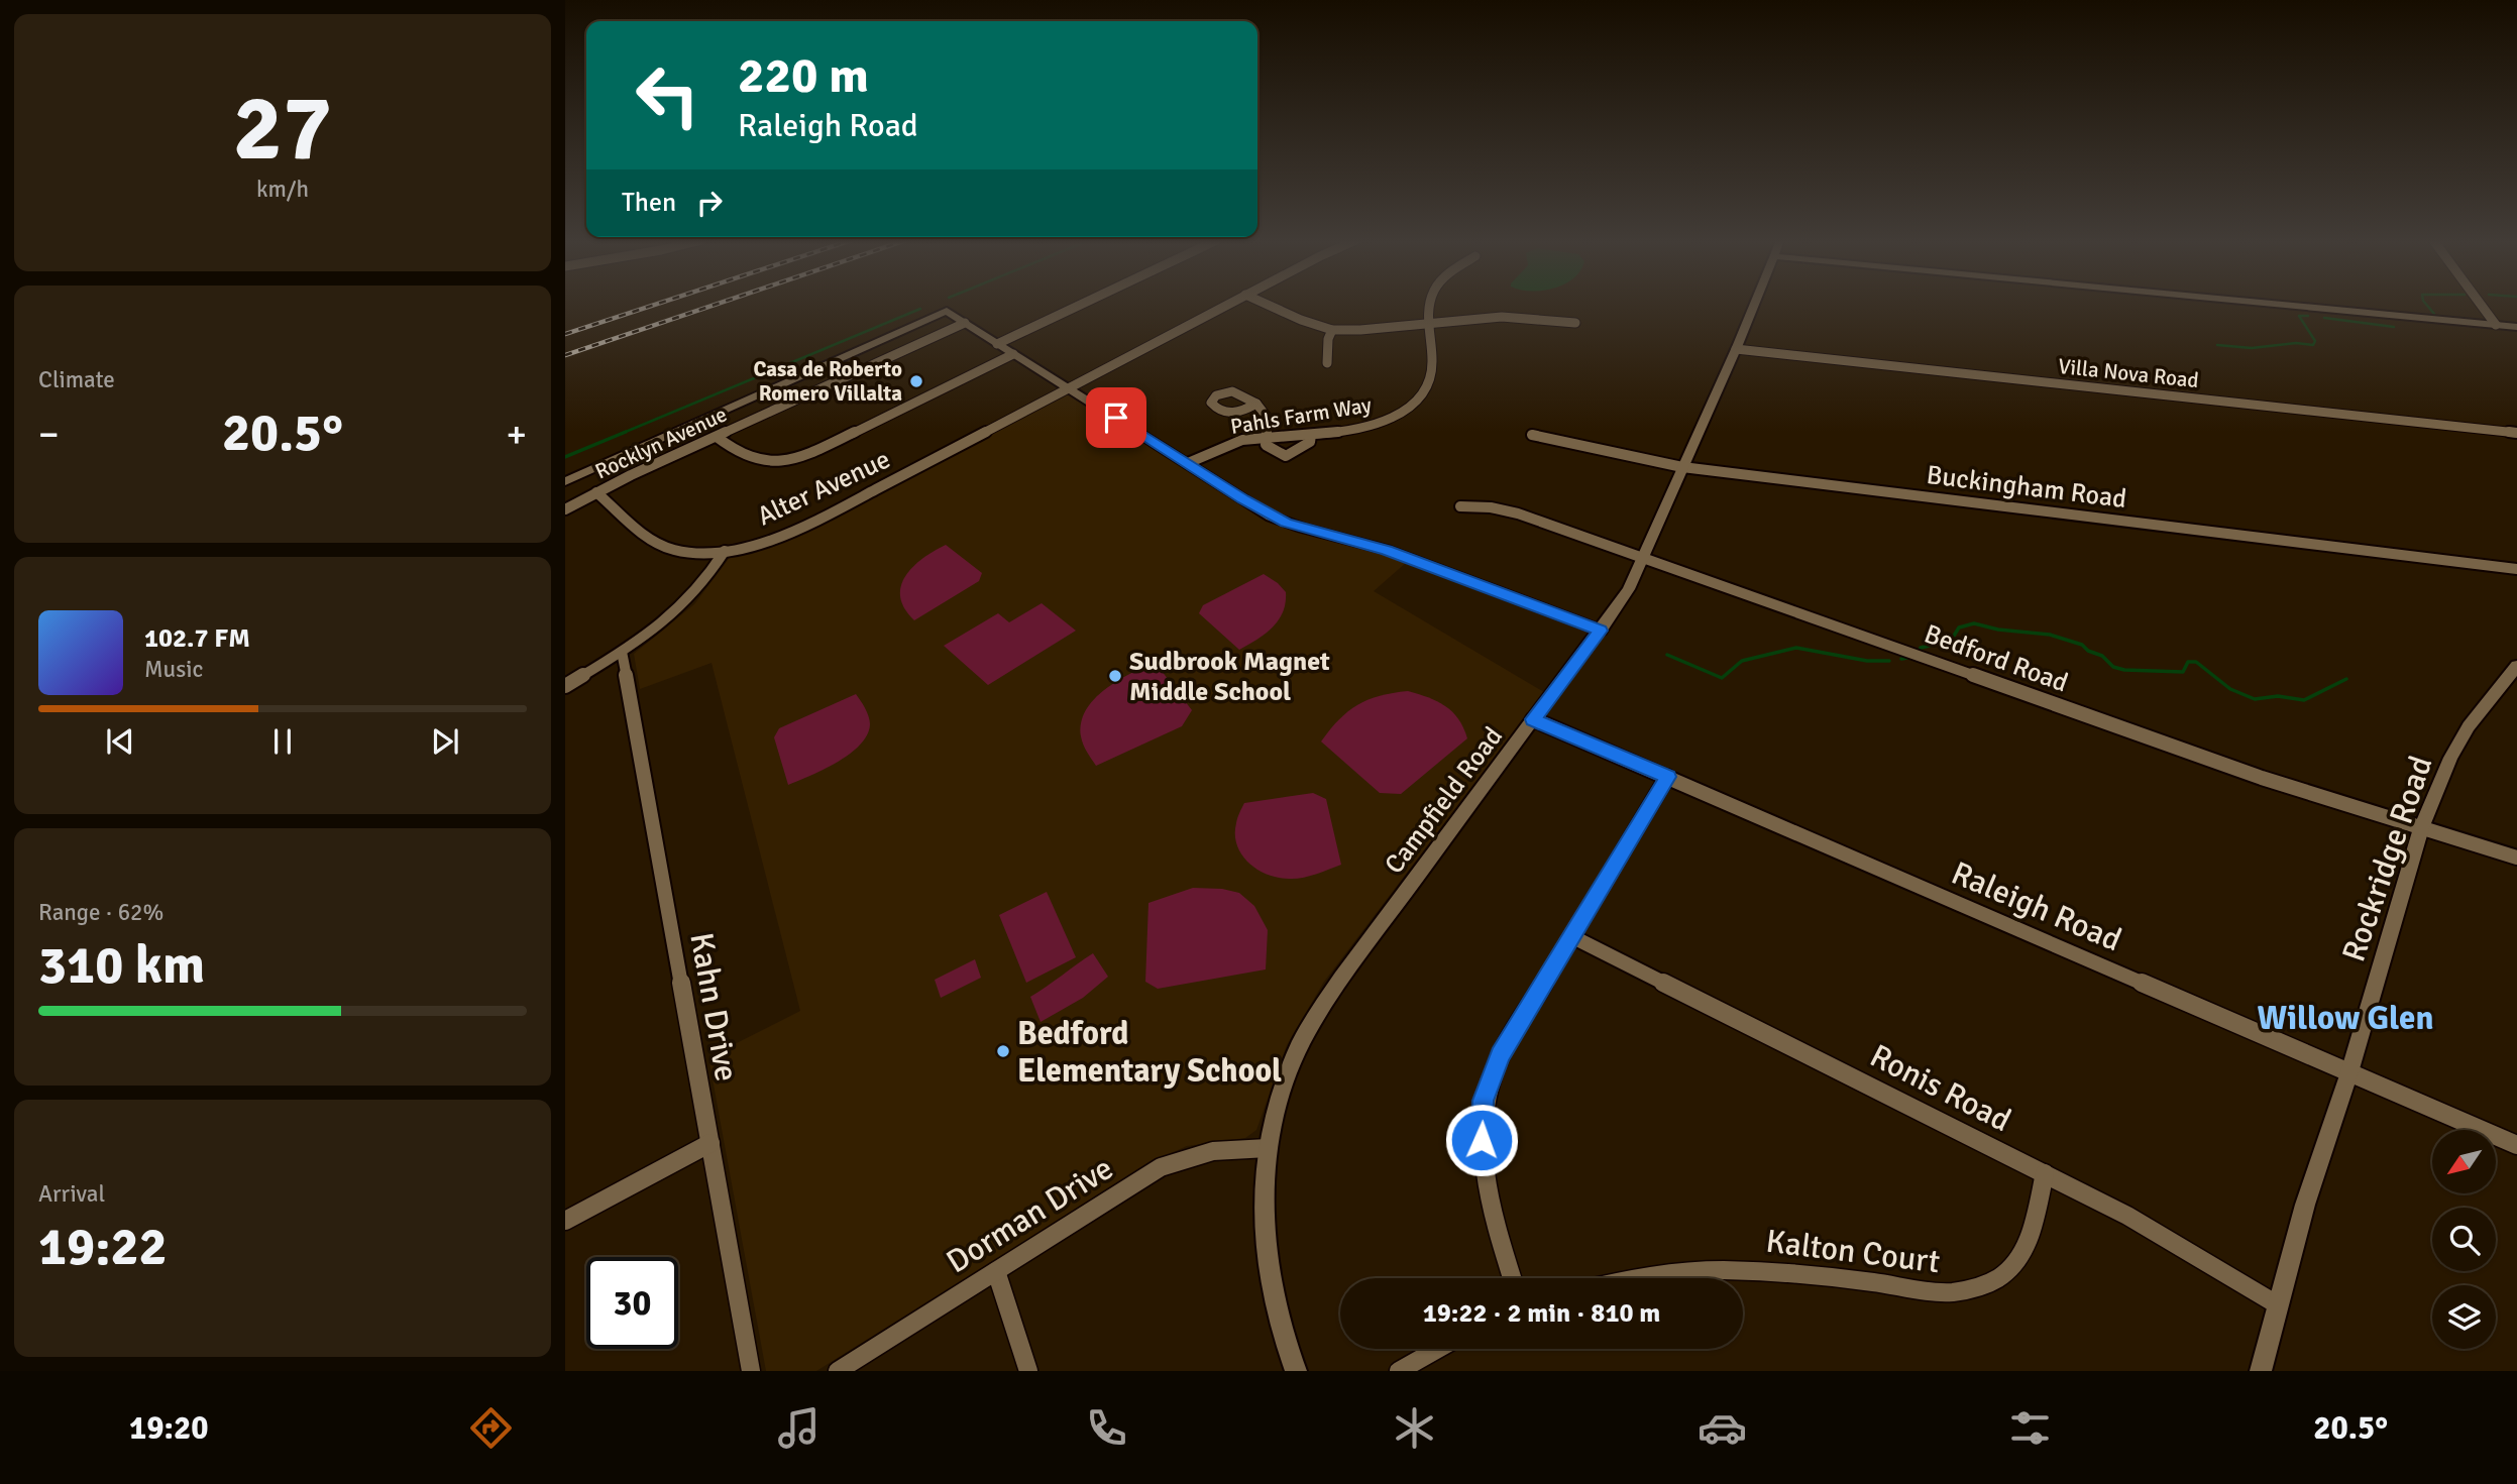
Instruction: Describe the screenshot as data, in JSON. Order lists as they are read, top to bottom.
{
  "streets": {
    "street": [
      "Villa Nova Road",
      "Pahls Farm Way",
      "Rocklyn Avenue",
      "Buckingham Road",
      "Alter Avenue",
      "Bedford Road",
      "Campfield Road",
      "Rockridge Road",
      "Raleigh Road",
      "Kahn Drive",
      "Ronis Road",
      "Dorman Drive",
      "Kalton Court"
    ]
  },
  "crossings": [
    ["Villa Nova Road", "Campfield Road"],
    ["Rocklyn Avenue", "Alter Avenue"],
    ["Buckingham Road", "Campfield Road"],
    ["Bedford Road", "Campfield Road"],
    ["Bedford Road", "Rockridge Road"],
    ["Campfield Road", "Raleigh Road"],
    ["Campfield Road", "Dorman Drive"],
    ["Rockridge Road", "Raleigh Road"],
    ["Rockridge Road", "Ronis Road"],
    ["Ronis Road", "Kalton Court"]
  ],
  "districts": ["Willow Glen"],
  "places": ["Casa de Roberto Romero Villalta", "Sudbrook Magnet Middle School", "Bedford Elementary School"],
  "north": "bottom left",
  "page": {
    "tile": [
      ["27", "km/h"],
      "Climate",
      ["Range · 62%", "310 km"],
      ["Arrival", "19:22"]
    ],
    "turn": ["220 m", "Raleigh Road"],
    "then": "Then",
    "heat": ["−", "20.5°", "+"],
    "song": ["102.7 FM", "Music"],
    "limit": "30",
    "trip": "19:22 · 2 min · 810 m",
    "tabs": ["19:20", "20.5°"]
  }
}
